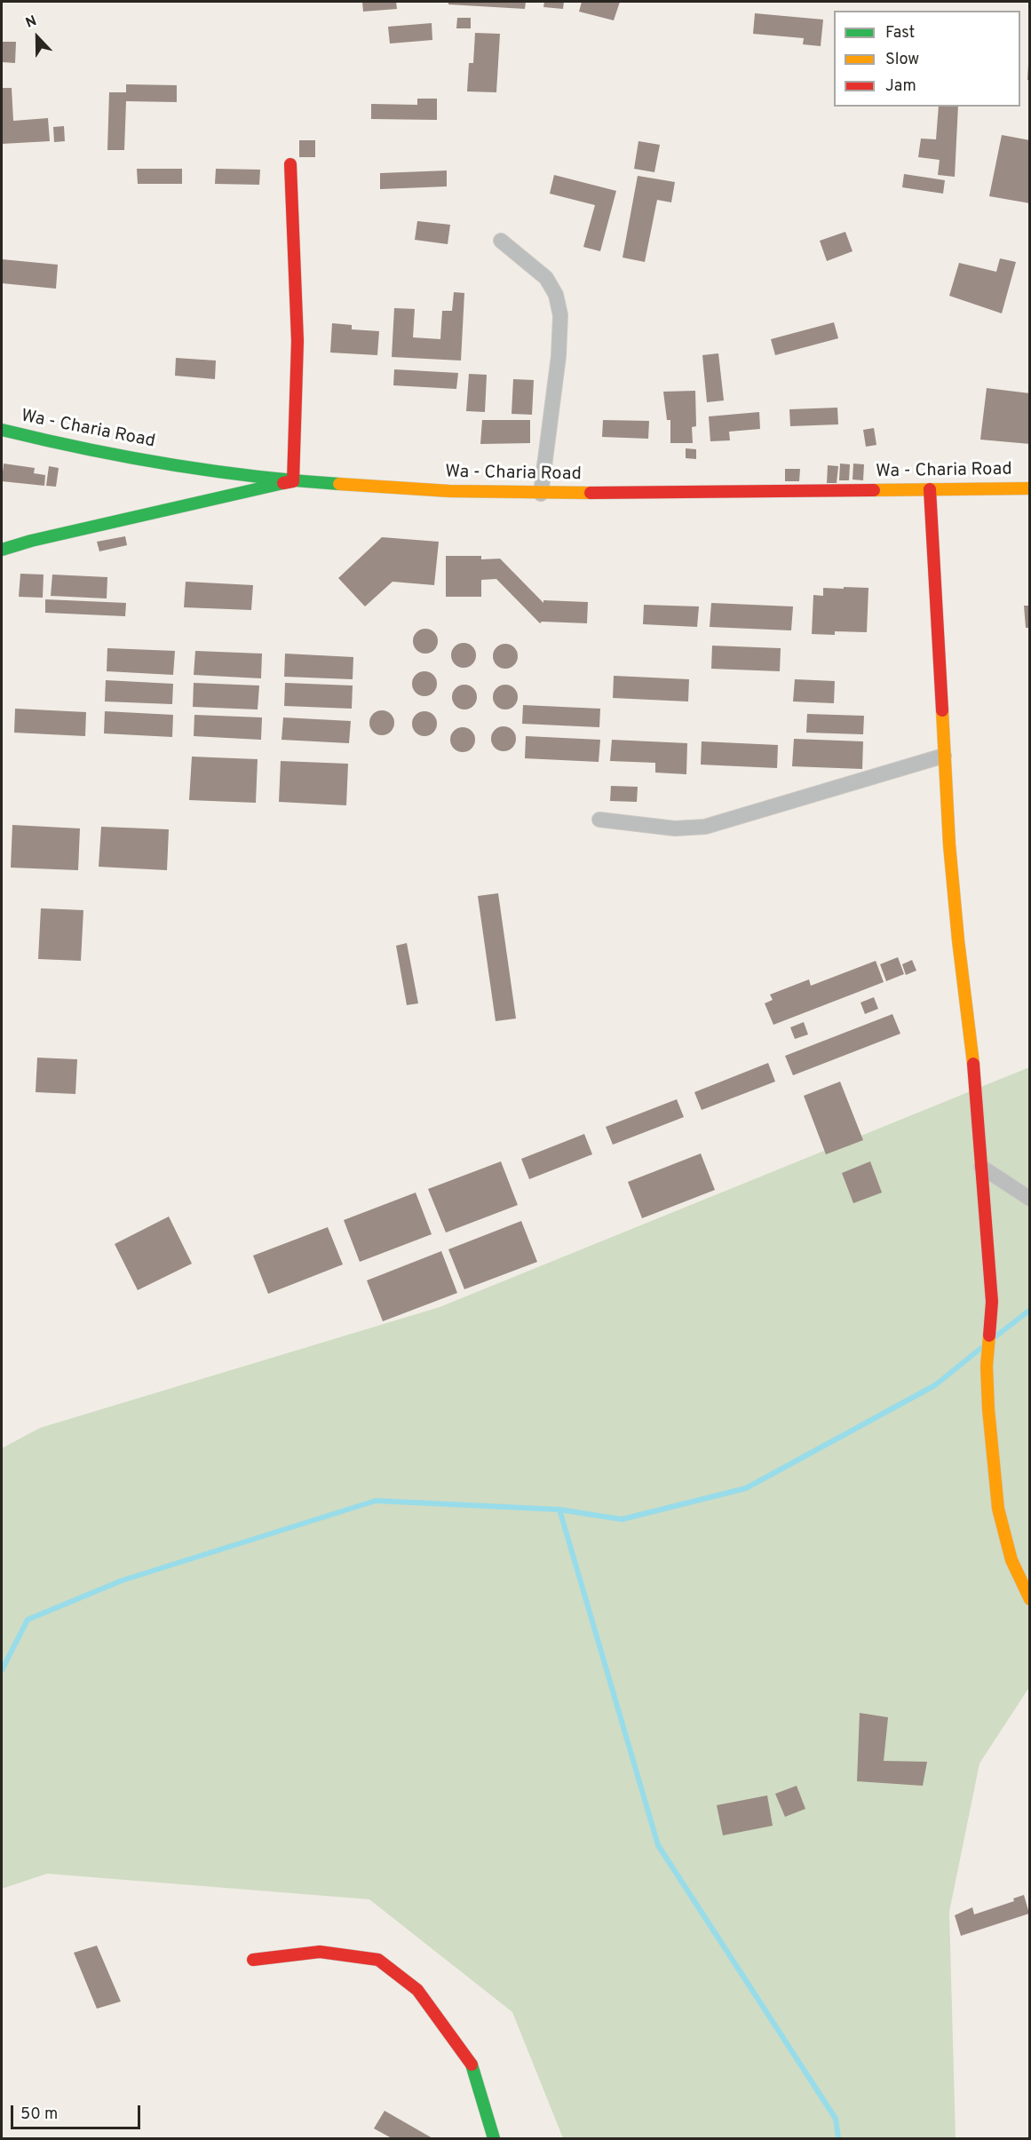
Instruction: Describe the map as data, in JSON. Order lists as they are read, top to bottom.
{
  "streets": {
    "street": ["Wa - Charia Road"]
  },
  "legend": ["Fast", "Slow", "Jam"],
  "scale_bar": "50 m",
  "north": "top"
}
